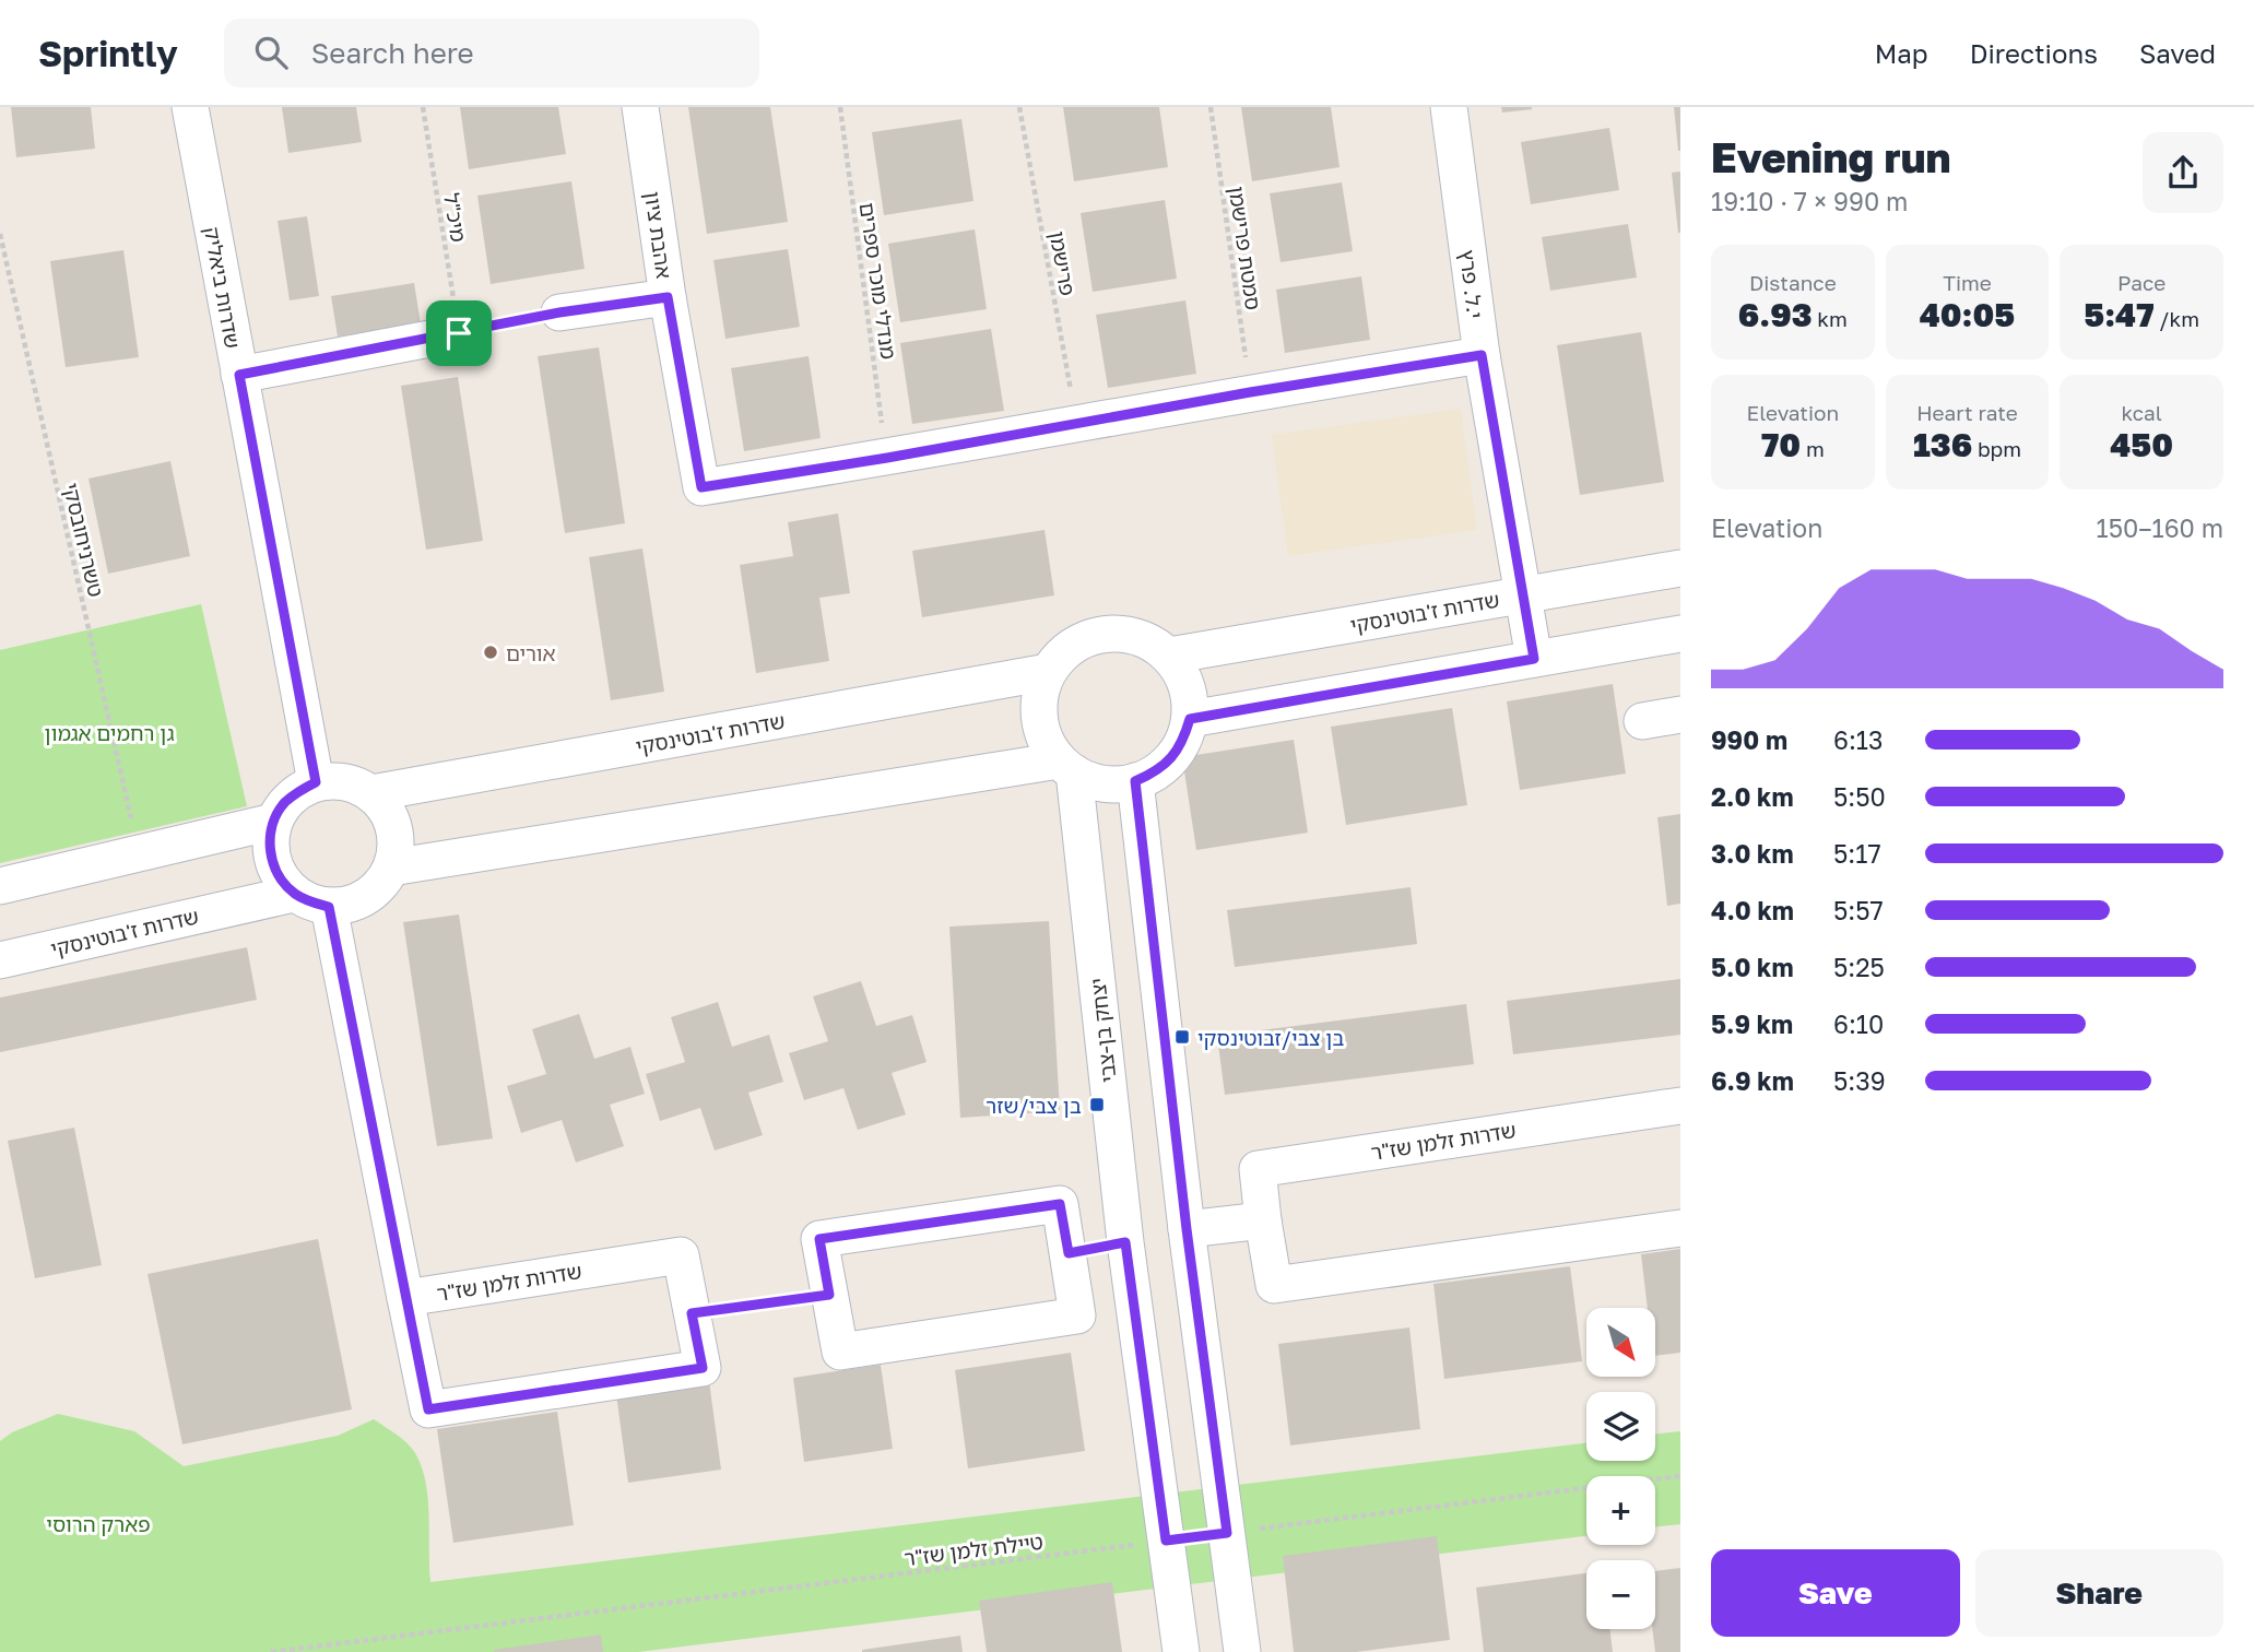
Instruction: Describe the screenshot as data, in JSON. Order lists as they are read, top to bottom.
{
  "streets": {
    "street": [
      "אהבת ציון",
      "י.ל. פרץ",
      "שדרות ביאליק",
      "שדרות ז'בוטינסקי",
      "יצחק בן-צבי",
      "שדרות זלמן שז\"ר"
    ],
    "path": [
      "מיכ\"ל",
      "סמטת פרישמן",
      "פרישמן",
      "מנדלי מוכר ספרים",
      "טשרניחובסקי",
      "טיילת זלמן שז\"ר"
    ]
  },
  "crossings": [
    ["אהבת ציון", "סמטת פרישמן"],
    ["אהבת ציון", "פרישמן"],
    ["אהבת ציון", "מנדלי מוכר ספרים"],
    ["אהבת ציון", "י.ל. פרץ"],
    ["י.ל. פרץ", "שדרות ז'בוטינסקי"],
    ["שדרות ביאליק", "שדרות ז'בוטינסקי"],
    ["שדרות ז'בוטינסקי", "יצחק בן-צבי"],
    ["יצחק בן-צבי", "טיילת זלמן שז\"ר"]
  ],
  "parks": ["גן רחמים אגמון", "פארק הרוסי"],
  "places": {
    "other": ["אורים"],
    "transit": ["בן צבי/זבוטינסקי", "בן צבי/שזר"]
  },
  "north": "bottom right",
  "page": {
    "header": "Sprintly",
    "search": "Search here",
    "nav": ["Map", "Directions", "Saved"],
    "heading": ["Evening run", "19:10 · 7 × 990 m"],
    "stats": [
      ["Distance", "6.93 km"],
      ["Time", "40:05"],
      ["Pace", "5:47 /km"],
      ["Elevation", "70 m"],
      ["Heart rate", "136 bpm"],
      ["kcal", "450"]
    ],
    "chart": ["Elevation", "150–160 m"],
    "list": [
      {
        "name": "990 m",
        "note": "6:13"
      },
      {
        "name": "2.0 km",
        "note": "5:50"
      },
      {
        "name": "3.0 km",
        "note": "5:17"
      },
      {
        "name": "4.0 km",
        "note": "5:57"
      },
      {
        "name": "5.0 km",
        "note": "5:25"
      },
      {
        "name": "5.9 km",
        "note": "6:10"
      },
      {
        "name": "6.9 km",
        "note": "5:39"
      }
    ],
    "map_buttons": ["+", "−"],
    "buttons": ["Save", "Share"]
  }
}
